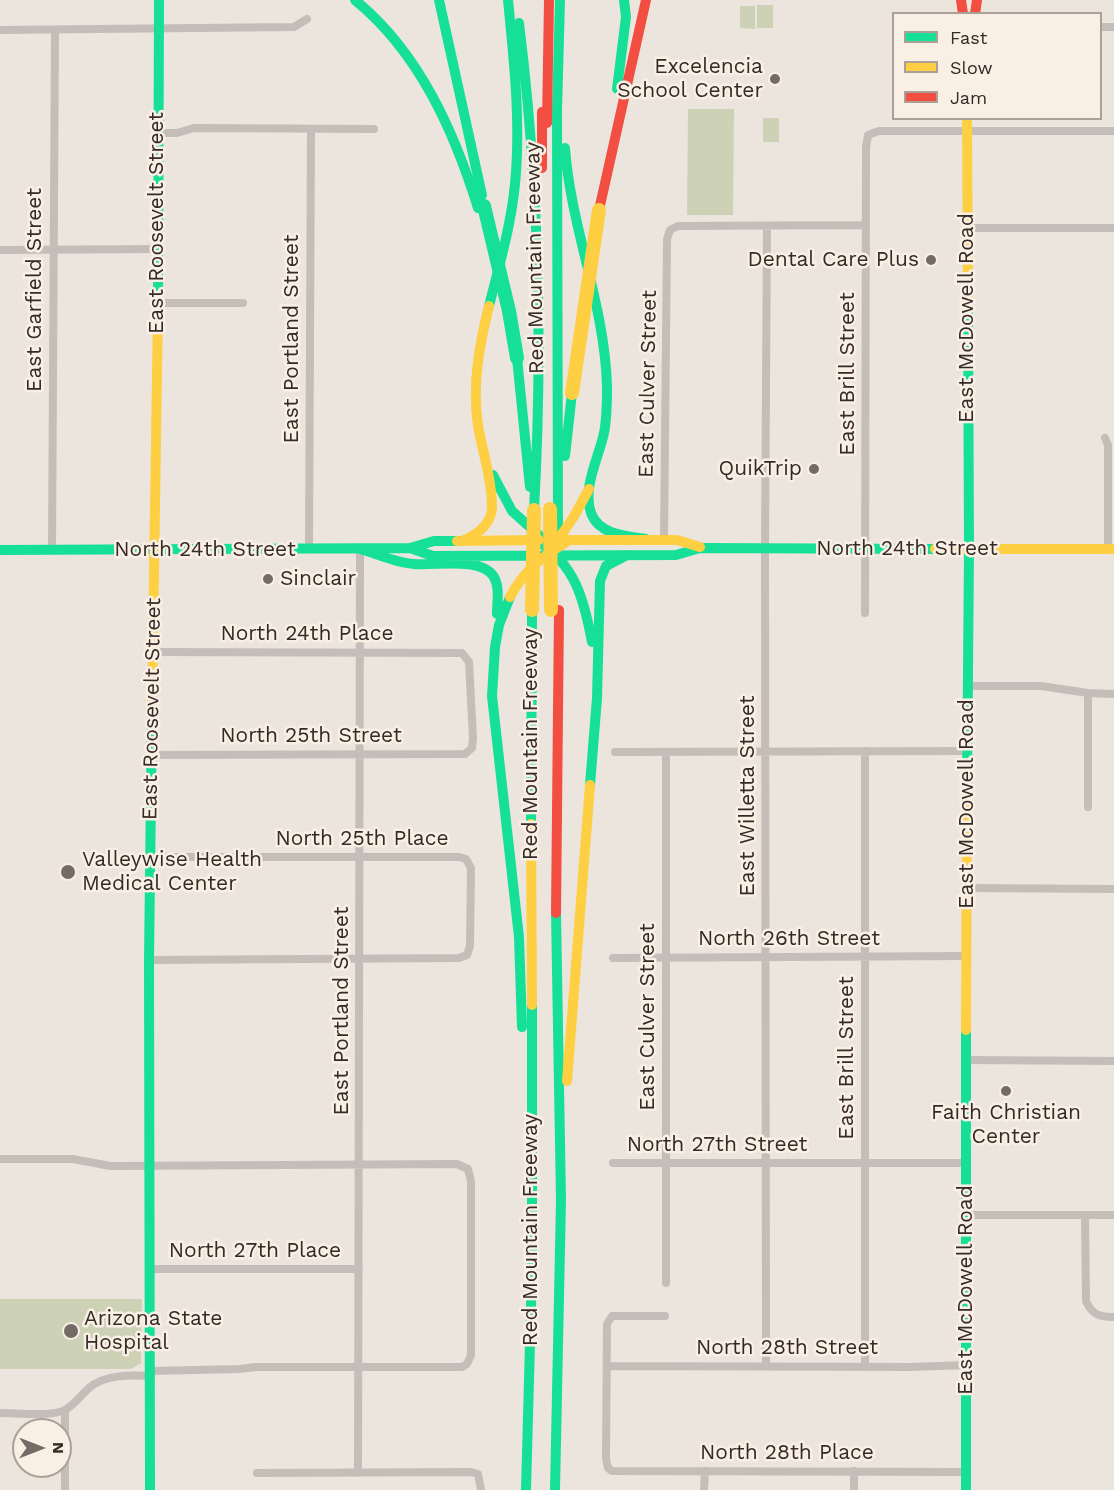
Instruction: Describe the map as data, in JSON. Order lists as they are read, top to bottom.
{
  "streets": {
    "main road": [
      "East Roosevelt Street",
      "Red Mountain Freeway",
      "East McDowell Road",
      "North 24th Street"
    ],
    "street": [
      "East Garfield Street",
      "East Portland Street",
      "East Brill Street",
      "East Culver Street",
      "North 24th Place",
      "North 25th Street",
      "East Willetta Street",
      "North 25th Place",
      "North 26th Street",
      "North 27th Street",
      "North 27th Place",
      "North 28th Street",
      "North 28th Place"
    ]
  },
  "crossings": [
    ["East Roosevelt Street", "North 24th Street"],
    ["East Roosevelt Street", "North 24th Place"],
    ["East Roosevelt Street", "North 25th Street"],
    ["East Roosevelt Street", "North 25th Place"],
    ["East Roosevelt Street", "North 27th Place"],
    ["Red Mountain Freeway", "North 24th Street"],
    ["East Garfield Street", "North 24th Street"],
    ["East McDowell Road", "East Brill Street"],
    ["East McDowell Road", "North 24th Street"],
    ["East McDowell Road", "North 26th Street"],
    ["East McDowell Road", "North 27th Street"],
    ["East McDowell Road", "North 28th Street"],
    ["East McDowell Road", "North 28th Place"],
    ["East Portland Street", "North 24th Street"],
    ["East Portland Street", "North 24th Place"],
    ["East Portland Street", "North 25th Street"],
    ["East Portland Street", "North 25th Place"],
    ["East Portland Street", "North 27th Place"],
    ["East Brill Street", "North 24th Street"],
    ["East Brill Street", "North 26th Street"],
    ["East Brill Street", "North 27th Street"],
    ["East Brill Street", "North 28th Street"],
    ["East Culver Street", "North 24th Street"],
    ["East Culver Street", "East Willetta Street"],
    ["East Culver Street", "North 26th Street"],
    ["East Culver Street", "North 27th Street"],
    ["North 24th Street", "East Willetta Street"],
    ["North 24th Place", "North 25th Street"],
    ["East Willetta Street", "North 26th Street"],
    ["East Willetta Street", "North 27th Street"],
    ["East Willetta Street", "North 28th Street"],
    ["North 28th Street", "North 28th Place"]
  ],
  "places": [
    "Excelencia School Center",
    "Dental Care Plus",
    "QuikTrip",
    "Sinclair",
    "Valleywise Health Medical Center",
    "Faith Christian Center",
    "Arizona State Hospital"
  ],
  "legend": ["Fast", "Slow", "Jam"],
  "north": "right"
}
